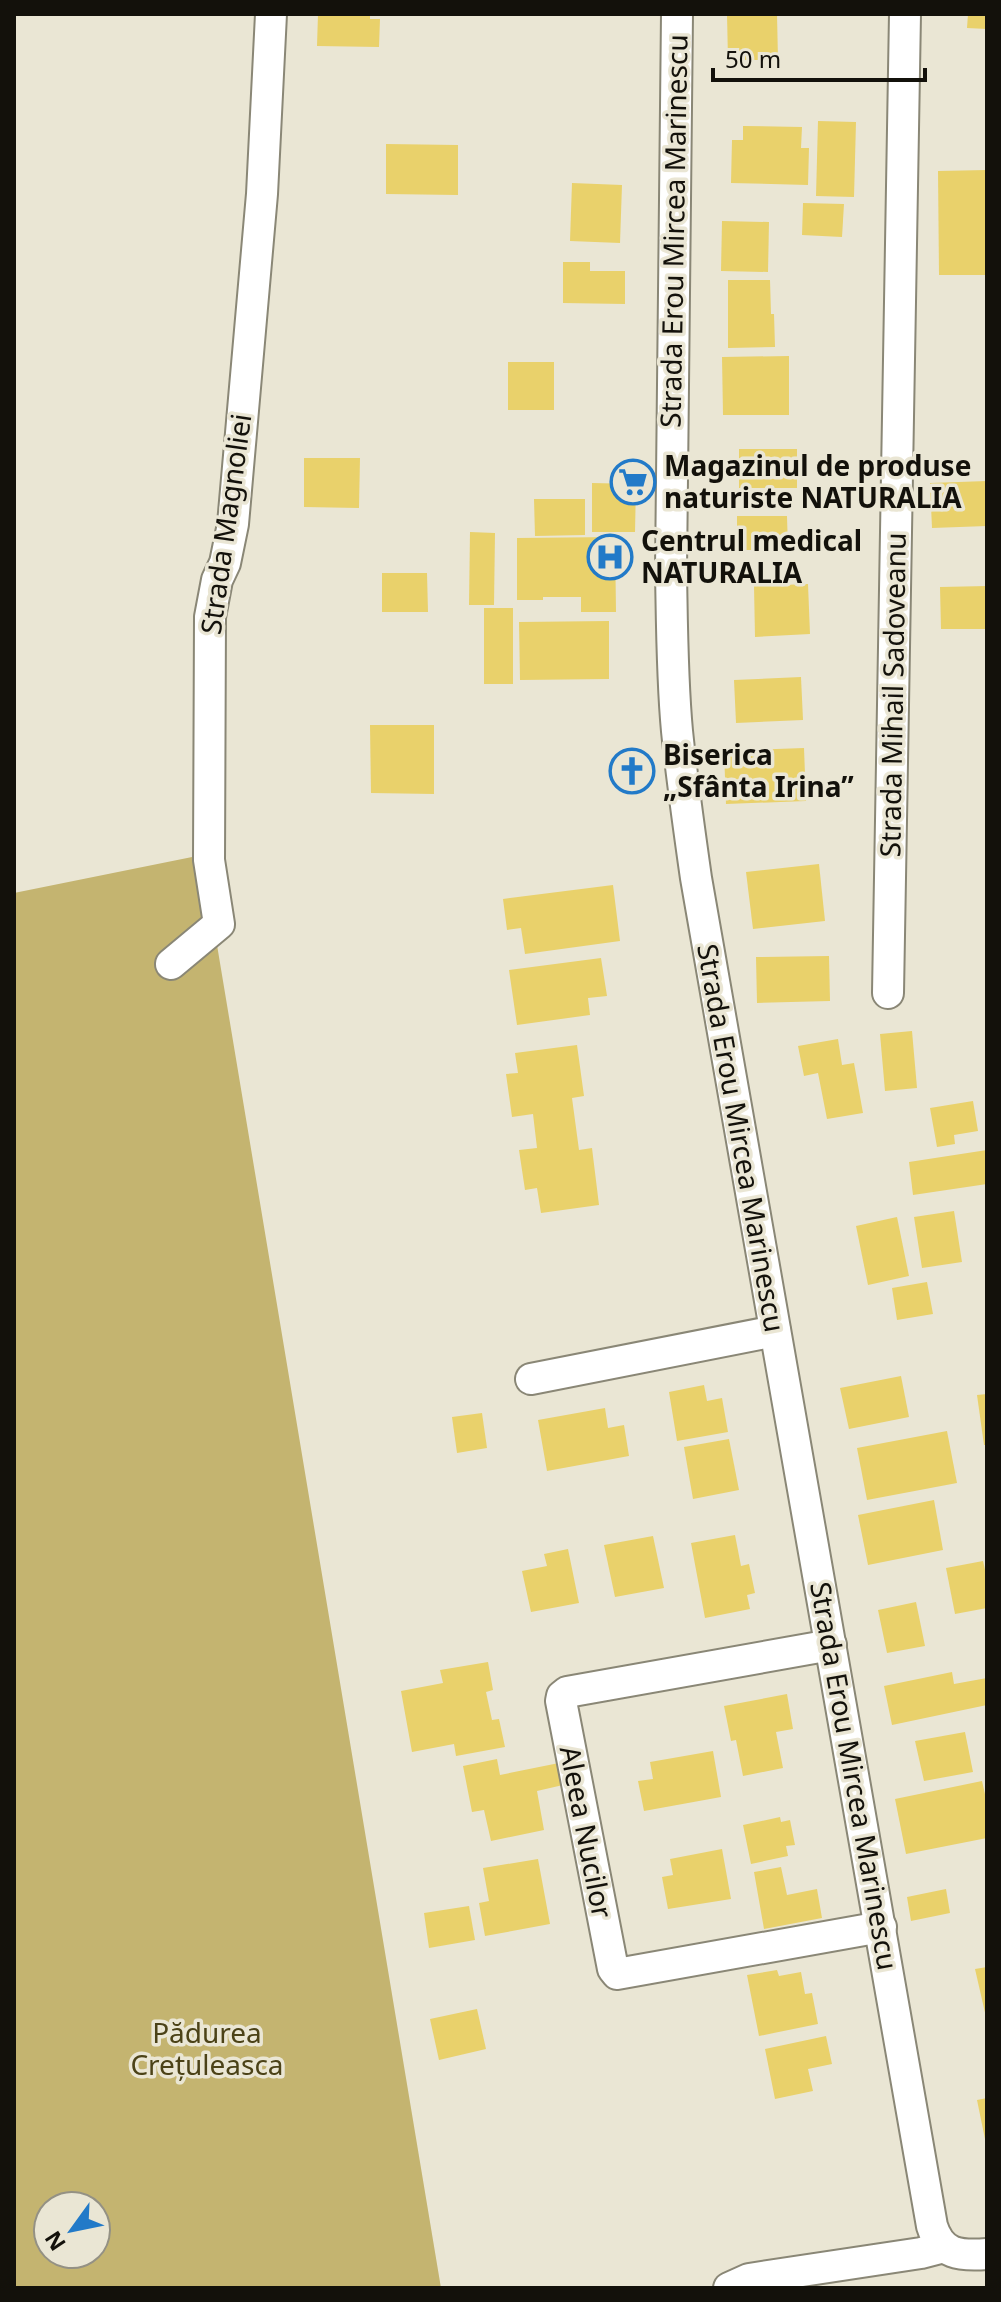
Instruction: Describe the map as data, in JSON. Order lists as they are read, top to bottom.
{
  "streets": {
    "street": [
      "Strada Erou Mircea Marinescu",
      "Strada Magnoliei",
      "Strada Mihail Sadoveanu",
      "Aleea Nucilor"
    ]
  },
  "crossings": [
    ["Strada Erou Mircea Marinescu", "Aleea Nucilor"]
  ],
  "parks": ["Pădurea Crețuleasca"],
  "places": {
    "supermarket": ["Magazinul de produse naturiste NATURALIA"],
    "hospital": ["Centrul medical NATURALIA"],
    "church": ["Biserica „Sfânta Irina”"]
  },
  "scale_bar": "50 m",
  "north": "bottom left"
}
